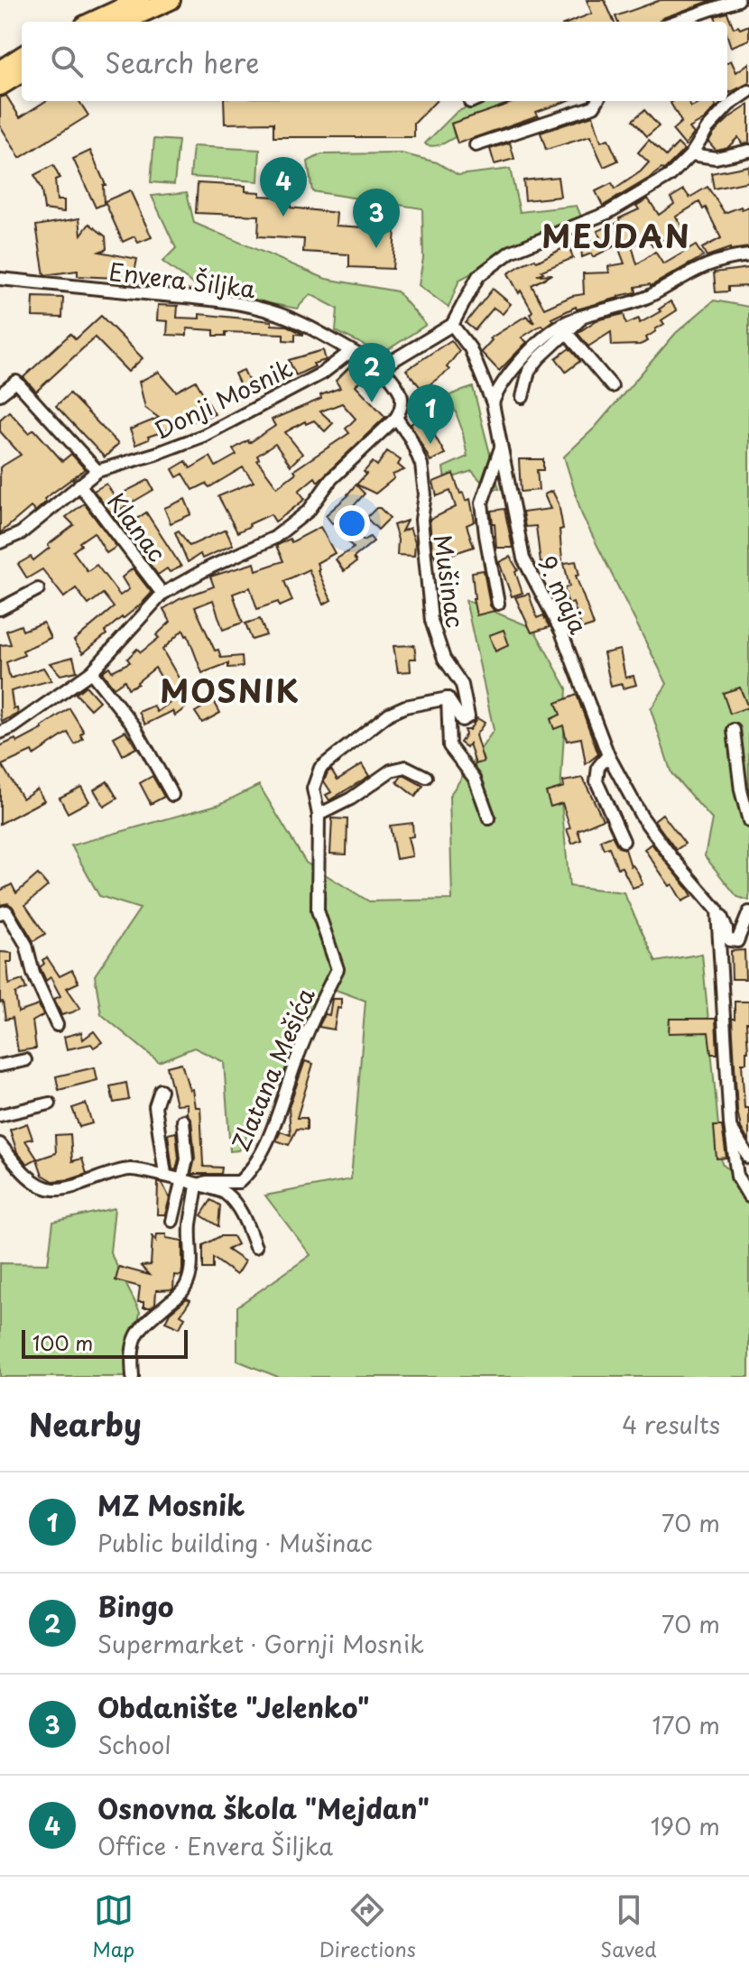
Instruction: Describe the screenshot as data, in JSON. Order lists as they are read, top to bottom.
{
  "streets": {
    "street": [
      "Envera Šiljka",
      "Donji Mosnik",
      "Klanac",
      "Mušinac",
      "9. maja",
      "Zlatana Mešića"
    ]
  },
  "crossings": [
    ["Envera Šiljka", "Donji Mosnik"],
    ["Donji Mosnik", "Klanac"]
  ],
  "districts": ["MEJDAN", "MOSNIK"],
  "scale_bar": "100 m",
  "page": {
    "search": "Search here",
    "pins": [
      "4",
      "3",
      "2",
      "1"
    ],
    "scale": "100 m",
    "heading": ["Nearby", "4 results"],
    "list": [
      {
        "mark": "1",
        "name": "MZ Mosnik",
        "note": "Public building · Mušinac",
        "value": "70 m"
      },
      {
        "mark": "2",
        "name": "Bingo",
        "note": "Supermarket · Gornji Mosnik",
        "value": "70 m"
      },
      {
        "mark": "3",
        "name": "Obdanište \"Jelenko\"",
        "note": "School",
        "value": "170 m"
      },
      {
        "mark": "4",
        "name": "Osnovna škola \"Mejdan\"",
        "note": "Office · Envera Šiljka",
        "value": "190 m"
      }
    ],
    "nav": ["Map", "Directions", "Saved"]
  }
}
